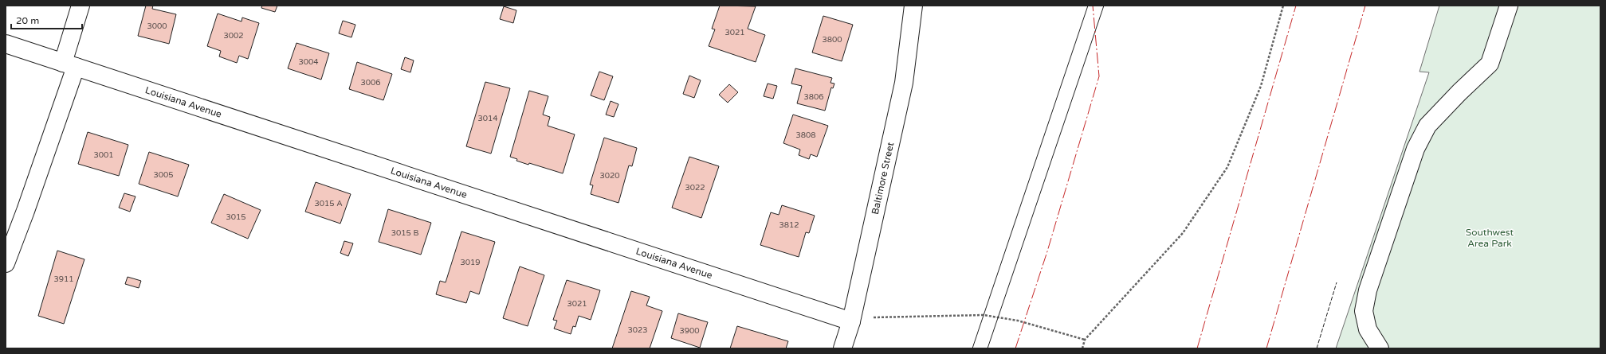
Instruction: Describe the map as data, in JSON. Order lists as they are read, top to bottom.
{
  "streets": {
    "street": ["Louisiana Avenue", "Baltimore Street"]
  },
  "crossings": [
    ["Louisiana Avenue", "Baltimore Street"]
  ],
  "parks": ["Southwest Area Park"],
  "house_numbers": [
    "3000",
    "3021",
    "3002",
    "3800",
    "3004",
    "3006",
    "3806",
    "3014",
    "3808",
    "3001",
    "3005",
    "3020",
    "3022",
    "3015 A",
    "3015",
    "3812",
    "3015 B",
    "3019",
    "3911",
    "3021",
    "3023",
    "3900"
  ],
  "scale_bar": "20 m"
}
